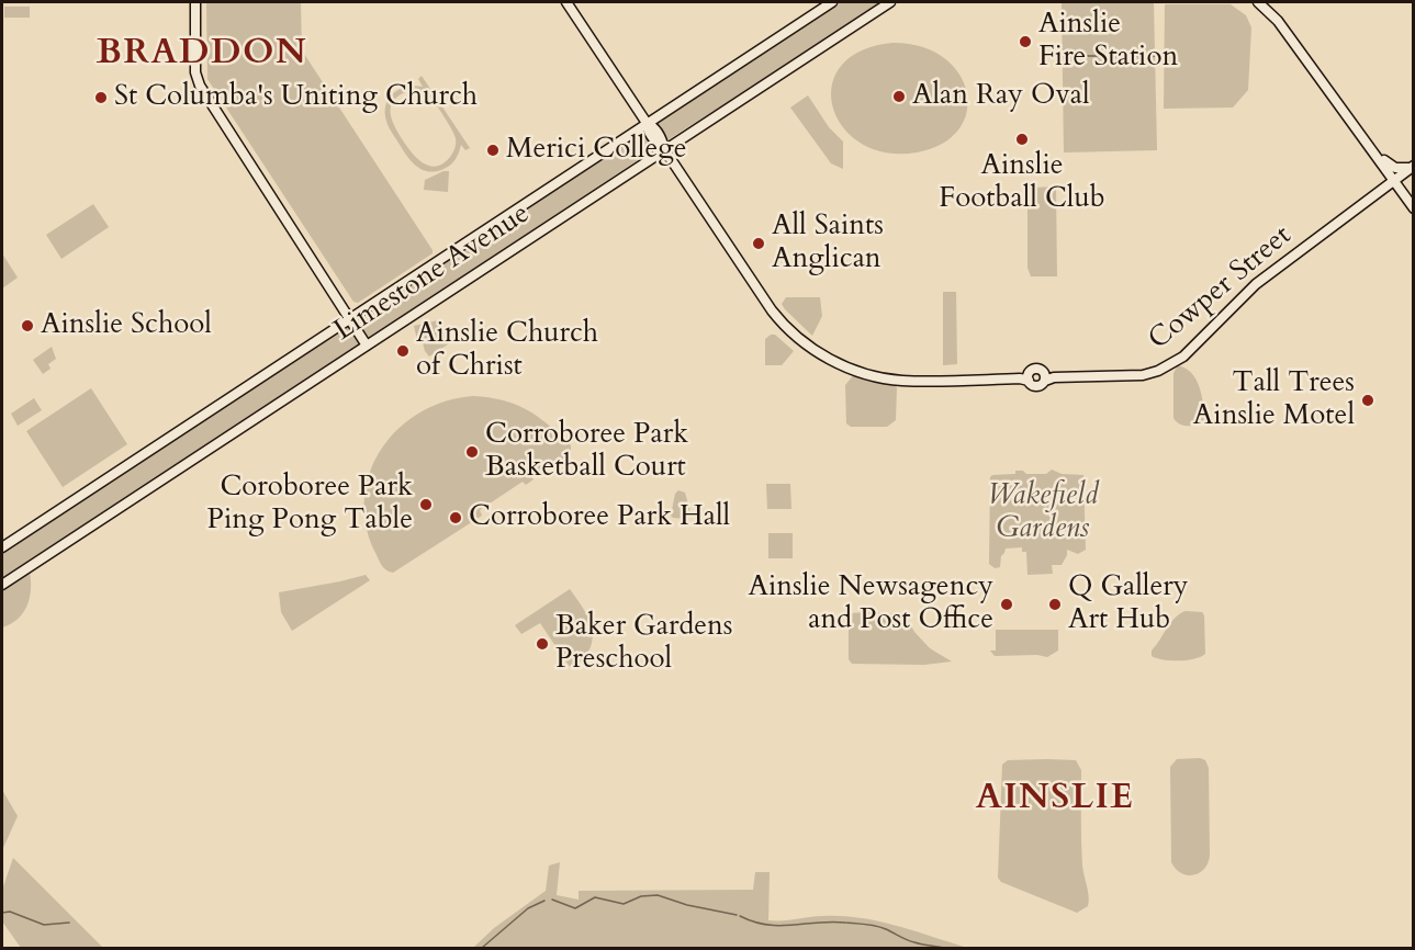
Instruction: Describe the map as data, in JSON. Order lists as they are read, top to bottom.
{
  "streets": {
    "main road": ["Limestone Avenue", "Cowper Street"]
  },
  "districts": ["BRADDON", "AINSLIE"],
  "parks": ["Wakefield Gardens"],
  "places": [
    "Ainslie Fire Station",
    "Alan Ray Oval",
    "St Columba's Uniting Church",
    "Ainslie Football Club",
    "Merici College",
    "All Saints Anglican",
    "Ainslie School",
    "Ainslie Church of Christ",
    "Tall Trees Ainslie Motel",
    "Corroboree Park Basketball Court",
    "Coroboree Park Ping Pong Table",
    "Corroboree Park Hall",
    "Ainslie Newsagency and Post Office",
    "Q Gallery Art Hub",
    "Baker Gardens Preschool"
  ]
}
